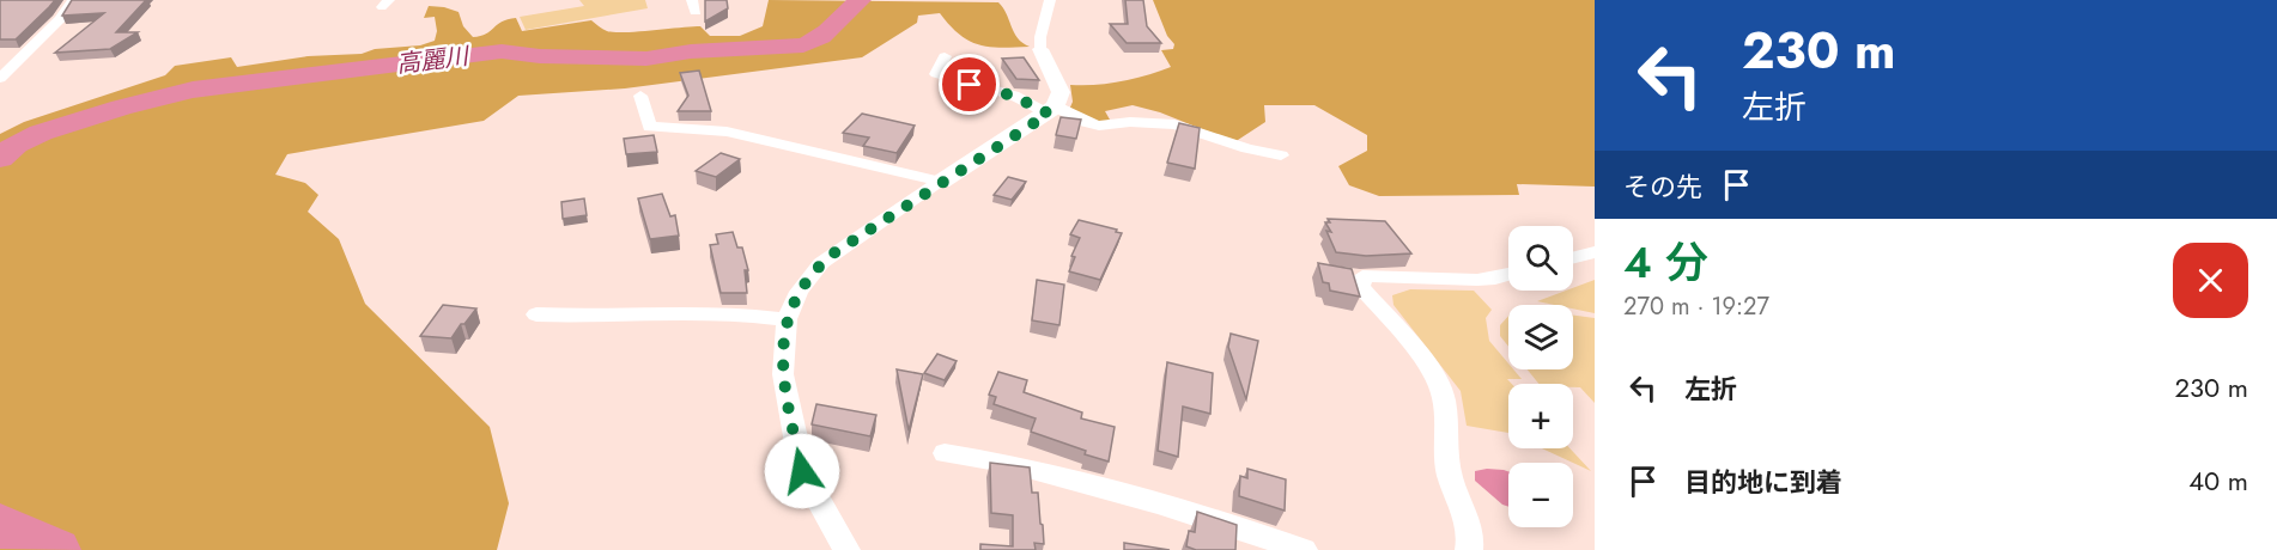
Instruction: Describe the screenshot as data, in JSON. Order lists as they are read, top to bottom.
{
  "water": ["高麗川"],
  "page": {
    "turn": ["230 m", "左折"],
    "then": "その先",
    "heading": ["4 分", "270 m · 19:27"],
    "map_buttons": ["+", "−"],
    "list": [
      {
        "name": "左折",
        "value": "230 m"
      },
      {
        "name": "目的地に到着",
        "value": "40 m"
      }
    ]
  }
}
